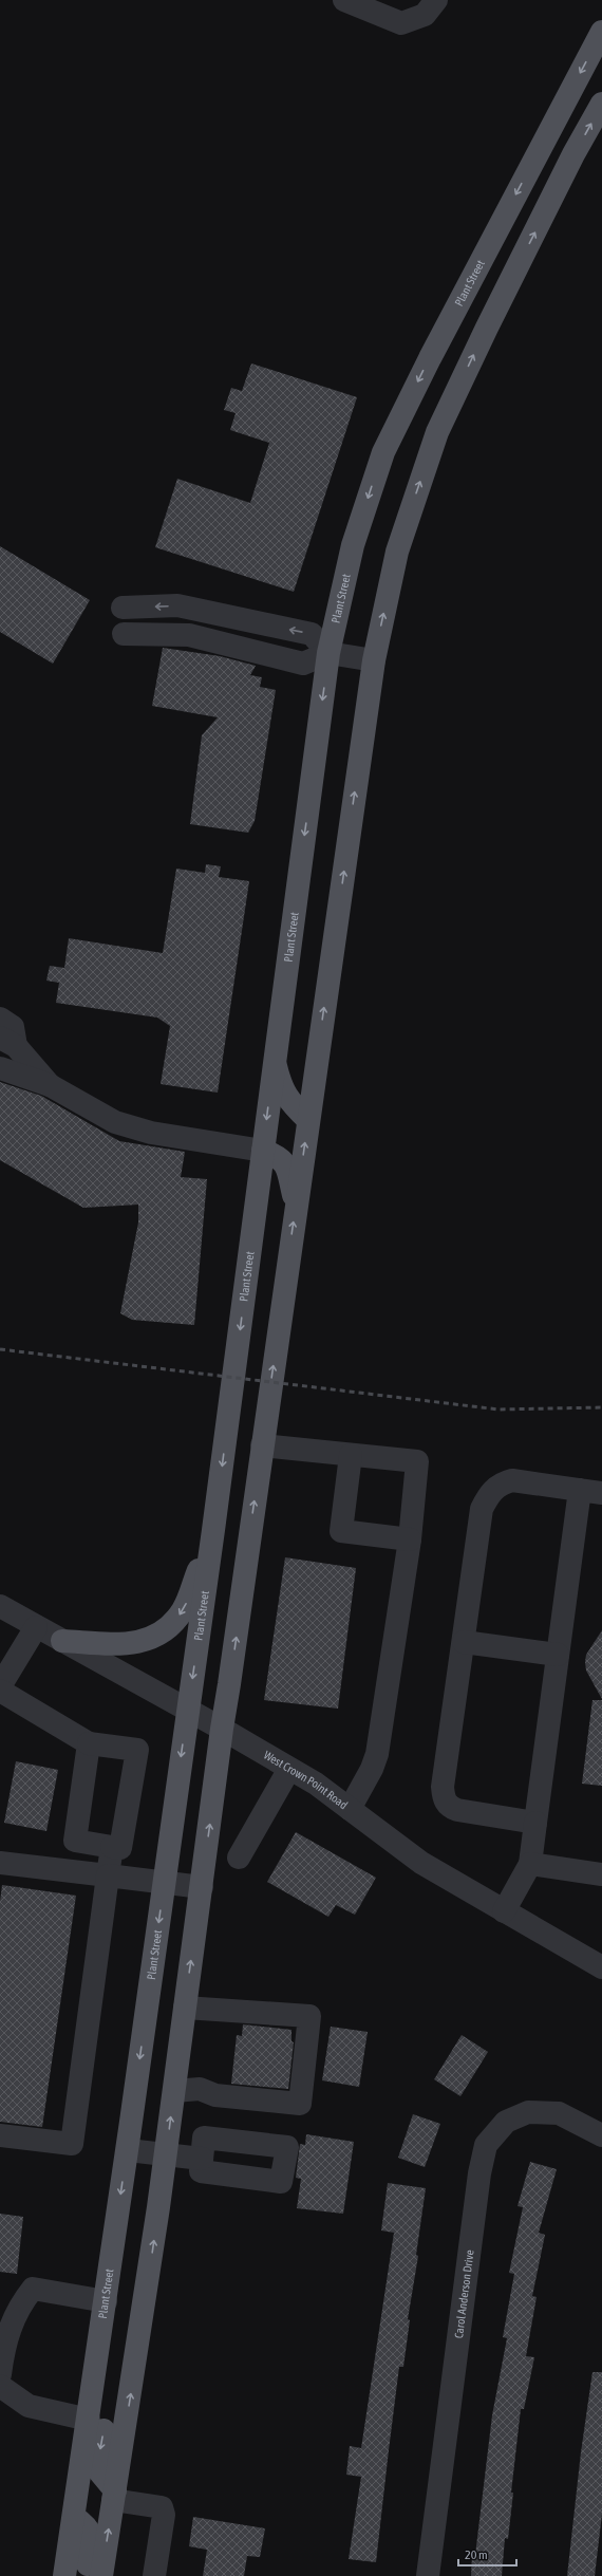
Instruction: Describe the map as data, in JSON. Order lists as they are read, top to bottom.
{
  "streets": {
    "main road": ["Plant Street"],
    "street": ["West Crown Point Road", "Carol Anderson Drive"]
  },
  "crossings": [
    ["Plant Street", "West Crown Point Road"]
  ],
  "scale_bar": "20 m"
}
